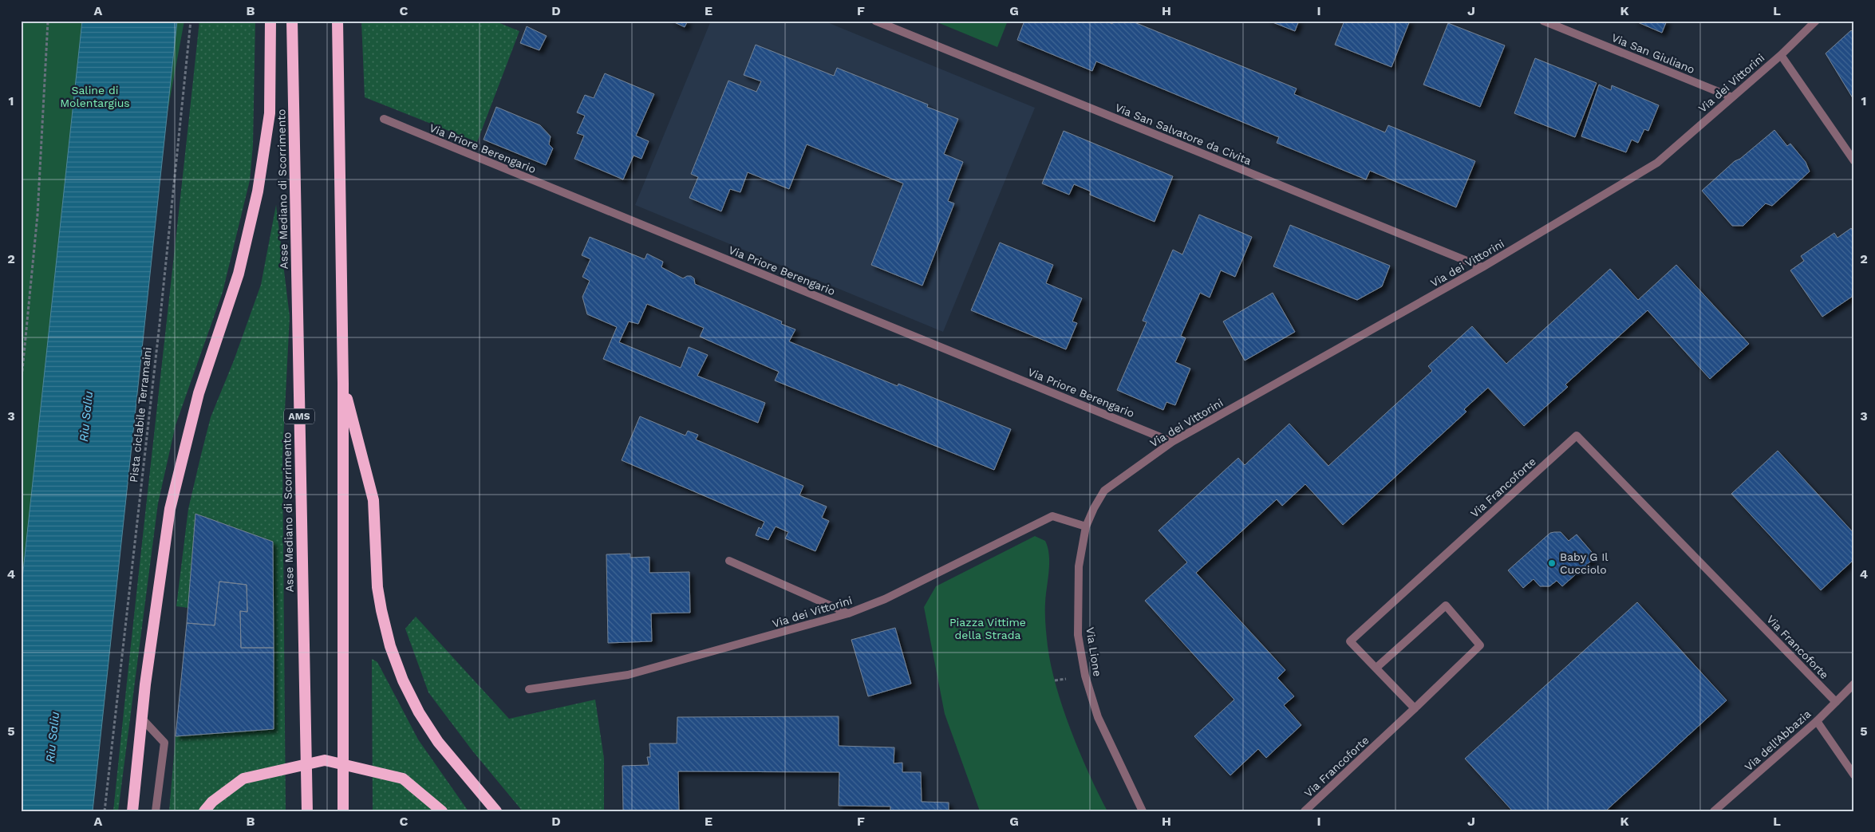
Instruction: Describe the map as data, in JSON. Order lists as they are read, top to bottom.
{
  "streets": {
    "highway": ["Asse Mediano di Scorrimento", "AMS"],
    "street": [
      "Via San Giuliano",
      "Via dei Vittorini",
      "Via San Salvatore da Civita",
      "Via Priore Berengario",
      "Via Francoforte",
      "Via Lione",
      "Via dell'Abbazia"
    ],
    "path": ["Pista ciclabile Terramaini"]
  },
  "crossings": [
    ["Via San Giuliano", "Via dei Vittorini"],
    ["Via dei Vittorini", "Via San Salvatore da Civita"],
    ["Via dei Vittorini", "Via Priore Berengario"],
    ["Via dei Vittorini", "Via Lione"],
    ["Via Francoforte", "Via dell'Abbazia"]
  ],
  "water": ["Riu Saliu"],
  "parks": ["Saline di Molentargius", "Piazza Vittime della Strada"],
  "places": ["Baby G Il Cucciolo"],
  "grid": {
    "columns": [
      "A",
      "B",
      "C",
      "D",
      "E",
      "F",
      "G",
      "H",
      "I",
      "J",
      "K",
      "L"
    ],
    "rows": [
      "1",
      "2",
      "3",
      "4",
      "5"
    ]
  }
}
